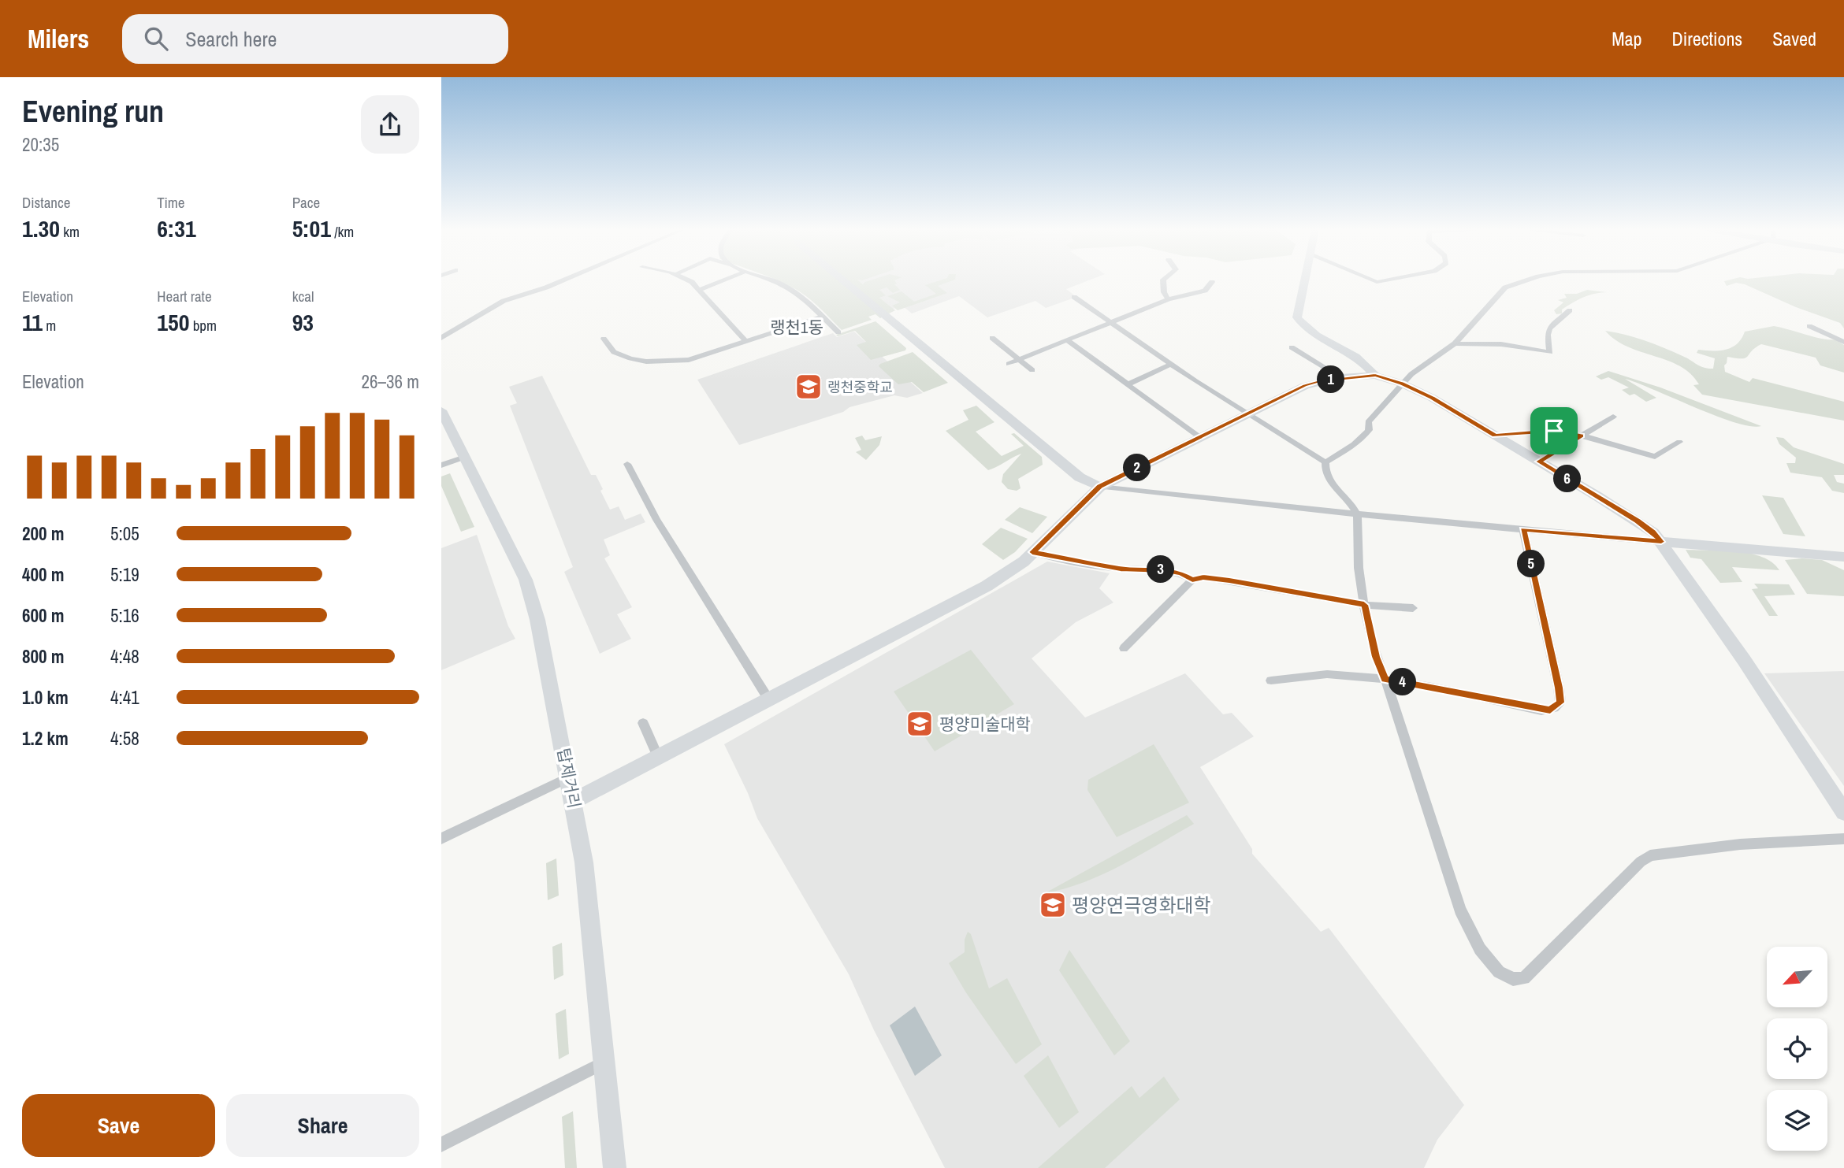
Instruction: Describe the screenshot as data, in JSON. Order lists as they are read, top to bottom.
{
  "streets": {
    "street": ["탑제거리"]
  },
  "districts": ["랭천1동"],
  "places": {
    "school or university": ["랭천중학교", "평양미술대학", "평양연극영화대학"]
  },
  "north": "bottom left",
  "page": {
    "header": "Milers",
    "search": "Search here",
    "nav": ["Map", "Directions", "Saved"],
    "heading": ["Evening run", "20:35"],
    "stats": [
      ["Distance", "1.30 km"],
      ["Time", "6:31"],
      ["Pace", "5:01 /km"],
      ["Elevation", "11 m"],
      ["Heart rate", "150 bpm"],
      ["kcal", "93"]
    ],
    "chart": ["Elevation", "26–36 m"],
    "pins": [
      "1",
      "2",
      "6",
      "5",
      "3",
      "4"
    ],
    "list": [
      {
        "name": "200 m",
        "note": "5:05"
      },
      {
        "name": "400 m",
        "note": "5:19"
      },
      {
        "name": "600 m",
        "note": "5:16"
      },
      {
        "name": "800 m",
        "note": "4:48"
      },
      {
        "name": "1.0 km",
        "note": "4:41"
      },
      {
        "name": "1.2 km",
        "note": "4:58"
      }
    ],
    "buttons": ["Save", "Share"]
  }
}
